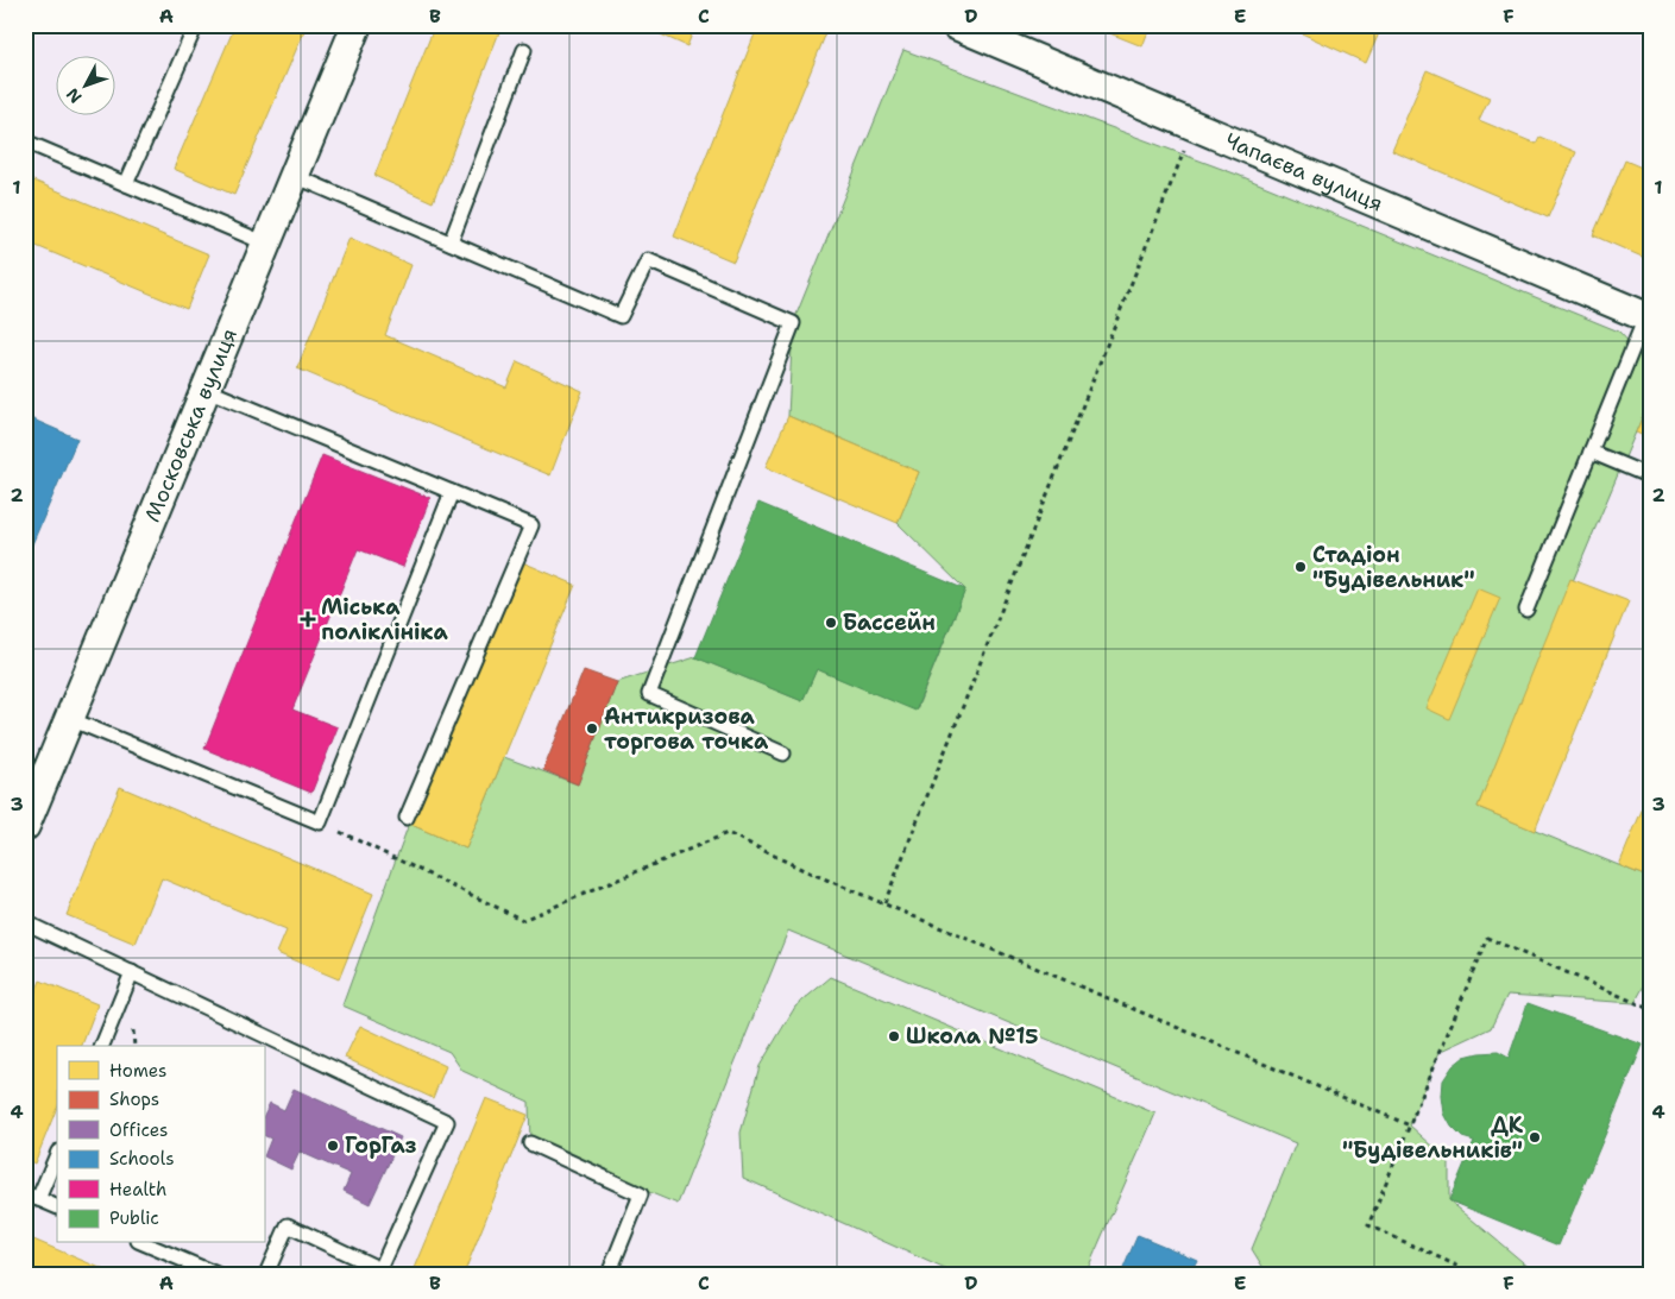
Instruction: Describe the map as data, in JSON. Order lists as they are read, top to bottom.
{
  "streets": {
    "street": ["Чапаєва вулиця", "Московська вулиця"]
  },
  "places": {
    "other": [
      "Стадіон \"Будівельник\"",
      "Бассейн",
      "Антикризова торгова точка",
      "Школа №15",
      "ДК \"Будівельників\"",
      "ГорГаз"
    ],
    "health": ["Міська поліклініка"]
  },
  "legend": [
    "Homes",
    "Shops",
    "Offices",
    "Schools",
    "Health",
    "Public"
  ],
  "north": "bottom left",
  "grid": {
    "columns": [
      "A",
      "B",
      "C",
      "D",
      "E",
      "F"
    ],
    "rows": [
      "1",
      "2",
      "3",
      "4"
    ]
  }
}
